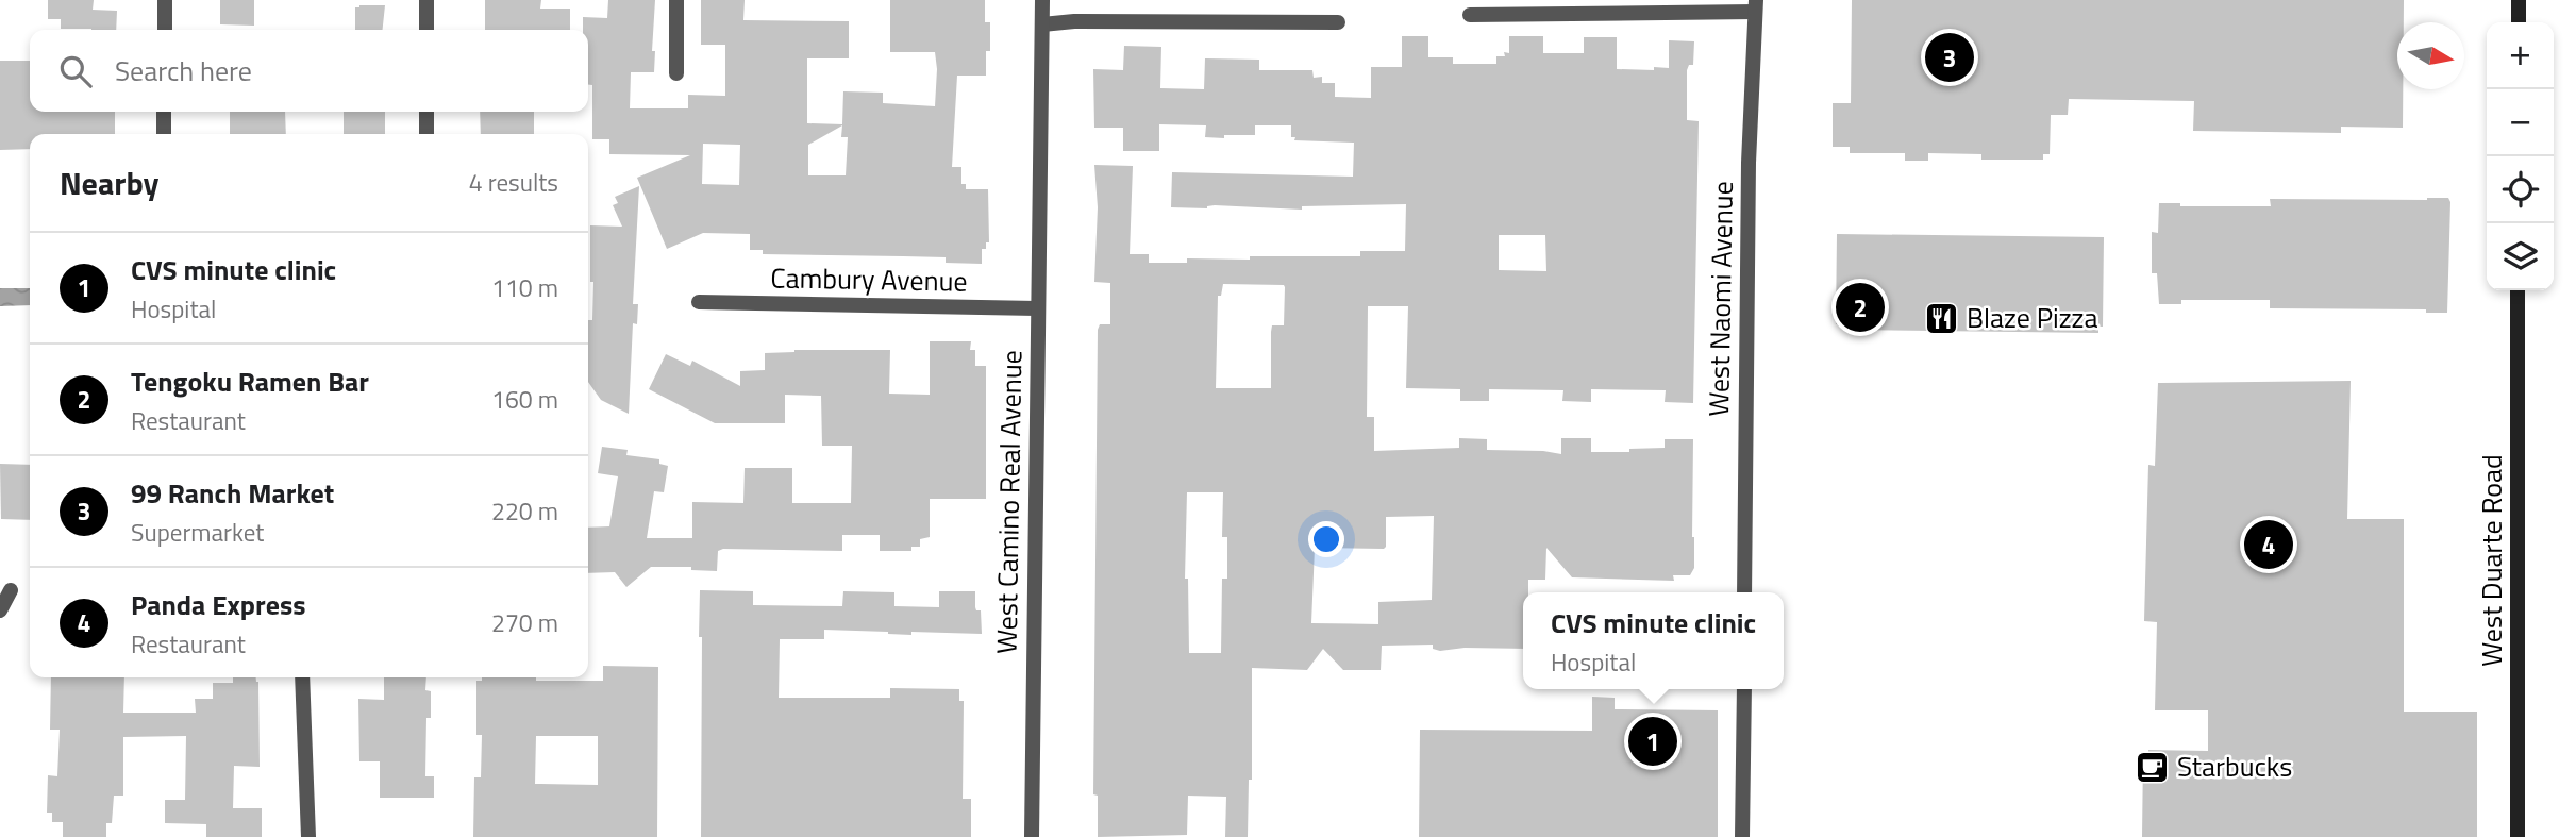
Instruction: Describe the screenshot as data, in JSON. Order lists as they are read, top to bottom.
{
  "streets": {
    "main road": ["West Duarte Road"],
    "street": ["Cambury Avenue", "West Naomi Avenue", "West Camino Real Avenue"]
  },
  "crossings": [
    ["Cambury Avenue", "West Camino Real Avenue"]
  ],
  "places": {
    "restaurant": ["Blaze Pizza"],
    "cafe": ["Starbucks"]
  },
  "north": "right",
  "page": {
    "map_buttons": ["+", "−"],
    "pins": [
      "3",
      "2",
      "4",
      "1"
    ],
    "search": "Search here",
    "heading": ["Nearby", "4 results"],
    "list": [
      {
        "mark": "1",
        "name": "CVS minute clinic",
        "note": "Hospital",
        "value": "110 m"
      },
      {
        "mark": "2",
        "name": "Tengoku Ramen Bar",
        "note": "Restaurant",
        "value": "160 m"
      },
      {
        "mark": "3",
        "name": "99 Ranch Market",
        "note": "Supermarket",
        "value": "220 m"
      },
      {
        "mark": "4",
        "name": "Panda Express",
        "note": "Restaurant",
        "value": "270 m"
      }
    ],
    "popup": ["CVS minute clinic", "Hospital"]
  }
}
